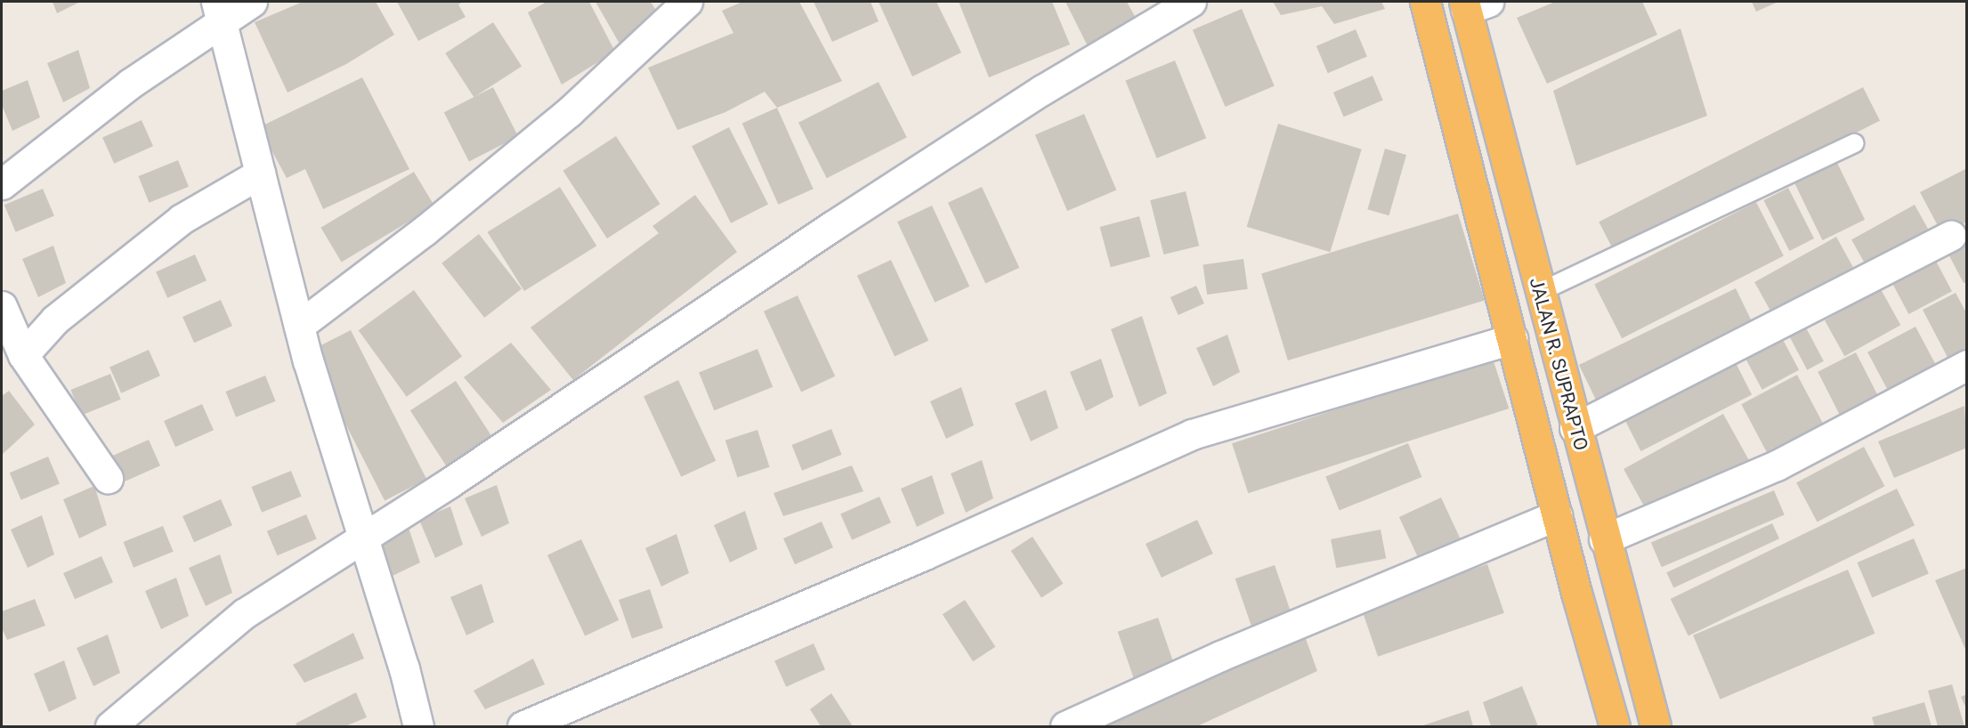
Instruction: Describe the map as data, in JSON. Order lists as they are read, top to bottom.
{
  "streets": {
    "highway": ["JALAN R. SUPRAPTO"]
  }
}
